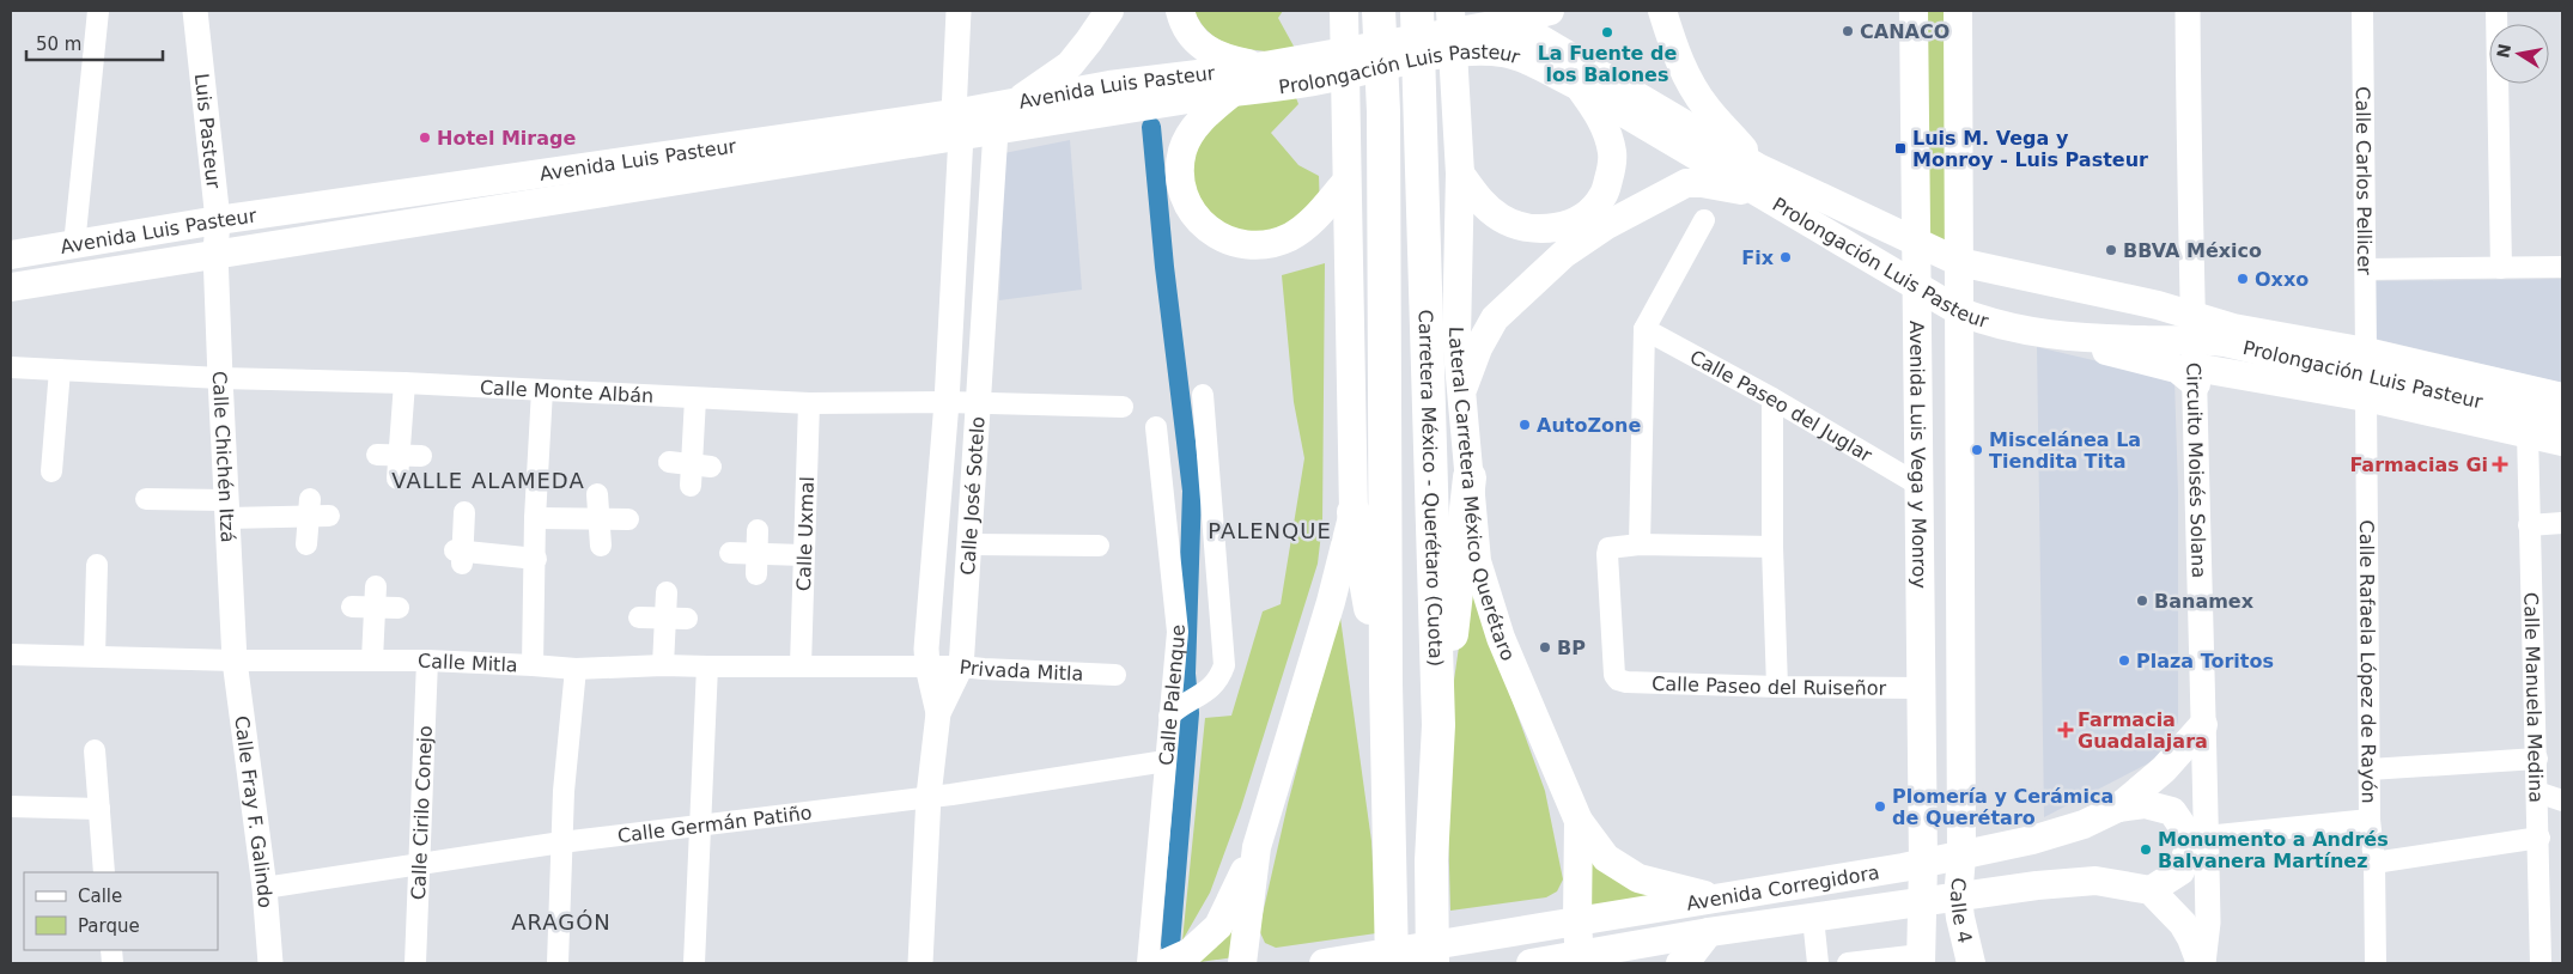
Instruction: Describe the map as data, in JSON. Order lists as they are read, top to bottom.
{
  "streets": {
    "highway": ["Carretera México - Querétaro (Cuota)"],
    "main road": [
      "Prolongación Luis Pasteur",
      "Avenida Luis Pasteur",
      "Avenida Luis Vega y Monroy",
      "Lateral Carretera México Querétaro",
      "Avenida Corregidora",
      "Calle 4"
    ],
    "street": [
      "Luis Pasteur",
      "Calle Carlos Pellicer",
      "Calle Monte Albán",
      "Calle Paseo del Juglar",
      "Calle Chichén Itzá",
      "Circuito Moisés Solana",
      "Calle José Sotelo",
      "Calle Uxmal",
      "Calle Mitla",
      "Calle Rafaela López de Rayón",
      "Privada Mitla",
      "Calle Paseo del Ruiseñor",
      "Calle Palenque",
      "Calle Manuela Medina",
      "Calle Fray F. Galindo",
      "Calle Cirilo Conejo",
      "Calle Germán Patiño"
    ]
  },
  "crossings": [
    ["Prolongación Luis Pasteur", "Avenida Luis Pasteur"],
    ["Prolongación Luis Pasteur", "Calle Carlos Pellicer"],
    ["Prolongación Luis Pasteur", "Avenida Luis Vega y Monroy"],
    ["Prolongación Luis Pasteur", "Circuito Moisés Solana"],
    ["Prolongación Luis Pasteur", "Calle Rafaela López de Rayón"],
    ["Prolongación Luis Pasteur", "Calle Manuela Medina"],
    ["Avenida Luis Pasteur", "Luis Pasteur"],
    ["Avenida Luis Pasteur", "Calle Chichén Itzá"],
    ["Avenida Luis Pasteur", "Calle José Sotelo"],
    ["Luis Pasteur", "Calle Chichén Itzá"],
    ["Calle Monte Albán", "Calle Chichén Itzá"],
    ["Calle Monte Albán", "Calle José Sotelo"],
    ["Calle Monte Albán", "Calle Uxmal"],
    ["Calle Paseo del Juglar", "Avenida Luis Vega y Monroy"],
    ["Avenida Luis Vega y Monroy", "Calle Paseo del Ruiseñor"],
    ["Avenida Luis Vega y Monroy", "Avenida Corregidora"],
    ["Avenida Luis Vega y Monroy", "Calle 4"],
    ["Calle Chichén Itzá", "Calle Mitla"],
    ["Calle Chichén Itzá", "Calle Fray F. Galindo"],
    ["Circuito Moisés Solana", "Avenida Corregidora"],
    ["Lateral Carretera México Querétaro", "Avenida Corregidora"],
    ["Calle José Sotelo", "Calle Mitla"],
    ["Calle José Sotelo", "Privada Mitla"],
    ["Calle José Sotelo", "Calle Germán Patiño"],
    ["Calle Uxmal", "Calle Mitla"],
    ["Calle Mitla", "Privada Mitla"],
    ["Calle Mitla", "Calle Fray F. Galindo"],
    ["Calle Mitla", "Calle Cirilo Conejo"],
    ["Calle Palenque", "Calle Germán Patiño"],
    ["Calle Fray F. Galindo", "Calle Germán Patiño"],
    ["Calle Cirilo Conejo", "Calle Germán Patiño"],
    ["Avenida Corregidora", "Calle 4"]
  ],
  "districts": ["VALLE ALAMEDA", "PALENQUE", "ARAGÓN"],
  "places": {
    "other": [
      "CANACO",
      "La Fuente de los Balones",
      "Hotel Mirage",
      "BBVA México",
      "Fix",
      "Oxxo",
      "AutoZone",
      "Miscelánea La Tiendita Tita",
      "Banamex",
      "BP",
      "Plaza Toritos",
      "Plomería y Cerámica de Querétaro",
      "Monumento a Andrés Balvanera Martínez"
    ],
    "transit": ["Luis M. Vega y Monroy - Luis Pasteur"],
    "health": ["Farmacias Gi", "Farmacia Guadalajara"]
  },
  "legend": ["Calle", "Parque"],
  "scale_bar": "50 m",
  "north": "left"
}
